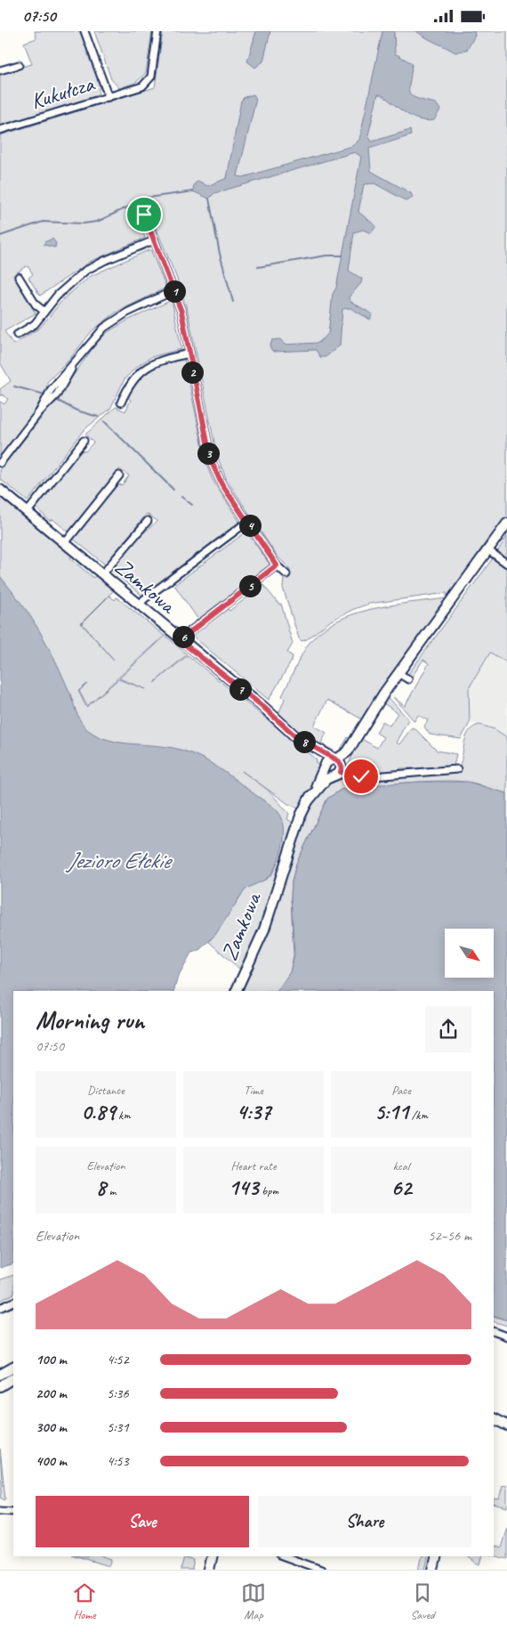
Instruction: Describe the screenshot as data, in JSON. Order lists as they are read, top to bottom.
{
  "streets": {
    "street": ["Kukułcza", "Zamkowa"]
  },
  "water": ["Jezioro Ełckie"],
  "north": "bottom right",
  "page": {
    "status": "07:50",
    "pins": [
      "1",
      "2",
      "3",
      "4",
      "5",
      "6",
      "7",
      "8"
    ],
    "heading": ["Morning run", "07:50"],
    "stats": [
      ["Distance", "0.89 km"],
      ["Time", "4:37"],
      ["Pace", "5:11 /km"],
      ["Elevation", "8 m"],
      ["Heart rate", "143 bpm"],
      ["kcal", "62"]
    ],
    "chart": ["Elevation", "52–56 m"],
    "list": [
      {
        "name": "100 m",
        "note": "4:52"
      },
      {
        "name": "200 m",
        "note": "5:36"
      },
      {
        "name": "300 m",
        "note": "5:31"
      },
      {
        "name": "400 m",
        "note": "4:53"
      }
    ],
    "buttons": ["Save", "Share"],
    "tabs": ["Home", "Map", "Saved"]
  }
}
